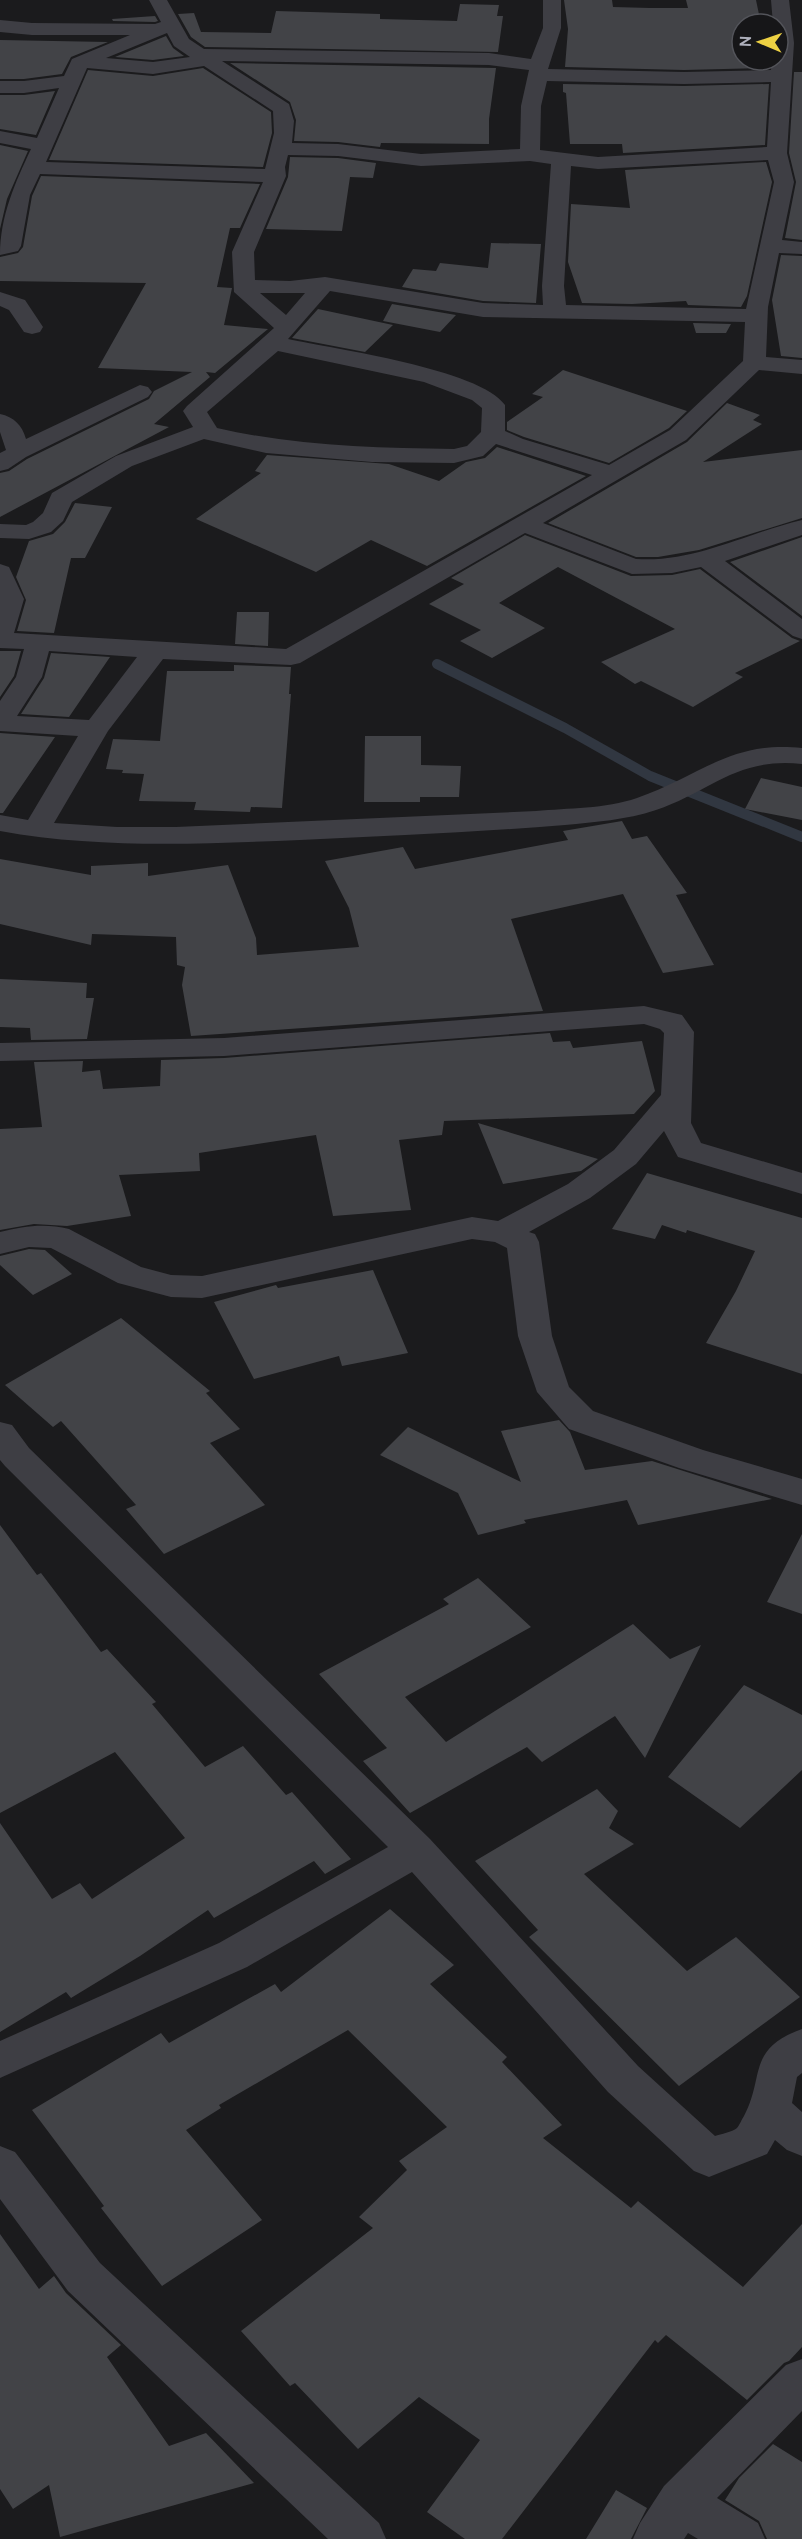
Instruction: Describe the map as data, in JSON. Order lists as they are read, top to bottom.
{
  "north": "left"
}
